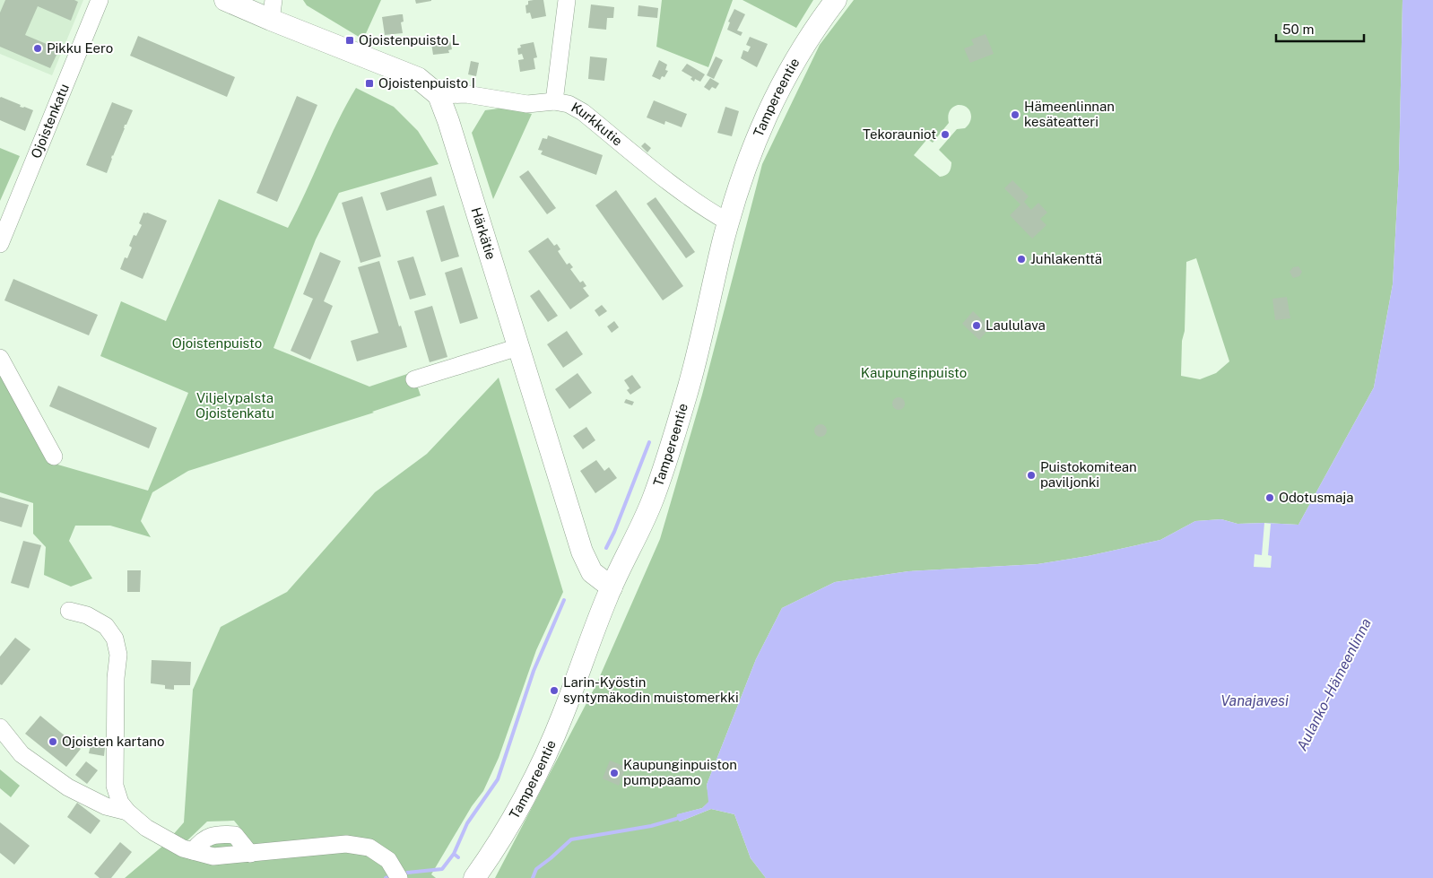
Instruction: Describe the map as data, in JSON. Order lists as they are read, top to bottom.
{
  "streets": {
    "main road": ["Tampereentie", "Härkätie"],
    "street": ["Ojoistenkatu", "Kurkkutie"]
  },
  "crossings": [
    ["Tampereentie", "Kurkkutie"],
    ["Tampereentie", "Härkätie"],
    ["Kurkkutie", "Härkätie"]
  ],
  "water": ["Aulanko–Hämeenlinna", "Vanajavesi"],
  "parks": ["Ojoistenpuisto", "Kaupunginpuisto", "Viljelypalsta Ojoistenkatu"],
  "places": {
    "transit": ["Ojoistenpuisto L", "Ojoistenpuisto I"],
    "other": [
      "Pikku Eero",
      "Hämeenlinnan kesäteatteri",
      "Tekorauniot",
      "Juhlakenttä",
      "Laululava",
      "Puistokomitean paviljonki",
      "Odotusmaja",
      "Larin-Kyöstin syntymäkodin muistomerkki",
      "Ojoisten kartano",
      "Kaupunginpuiston pumppaamo"
    ]
  },
  "scale_bar": "50 m"
}
